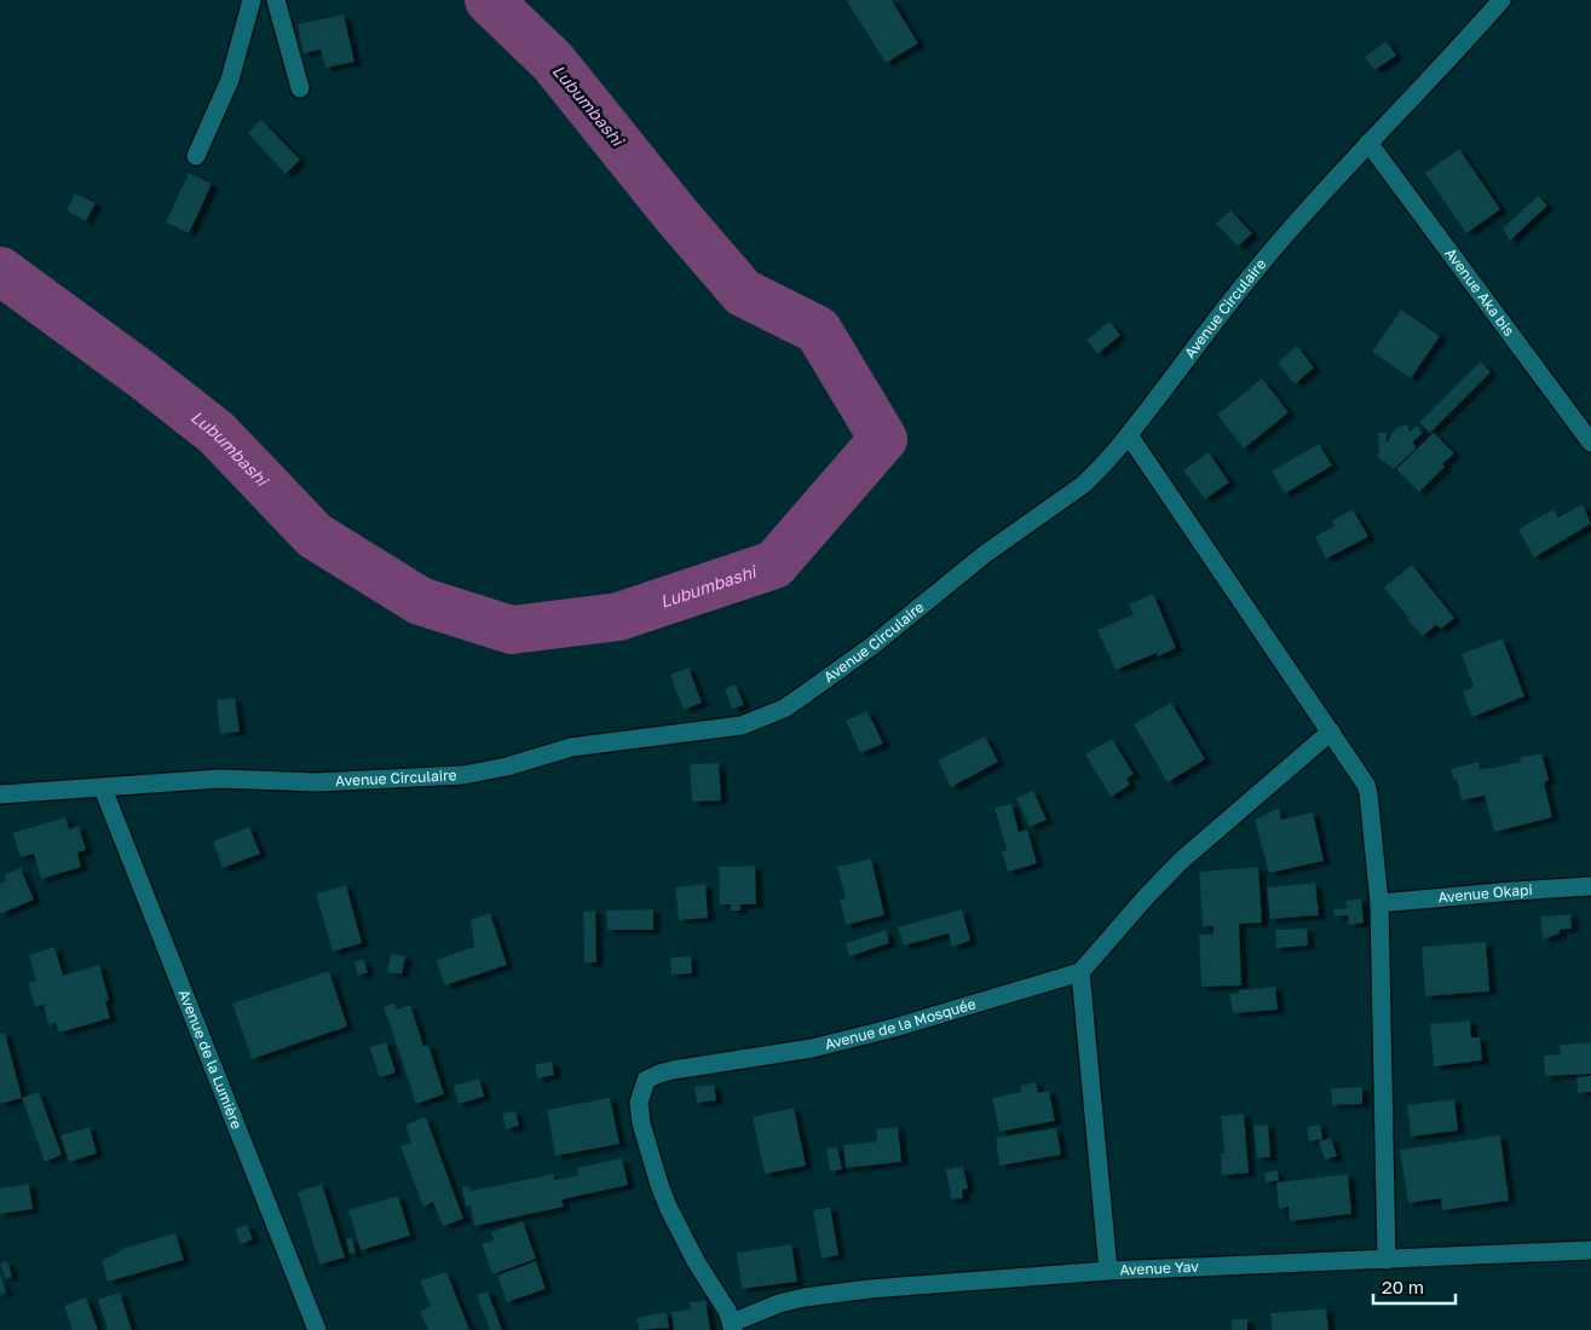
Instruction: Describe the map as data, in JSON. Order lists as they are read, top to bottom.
{
  "streets": {
    "street": [
      "Avenue Aka bis",
      "Avenue Circulaire",
      "Avenue Okapi",
      "Avenue de la Mosquée",
      "Avenue de la Lumière",
      "Avenue Yav"
    ]
  },
  "crossings": [
    ["Avenue Aka bis", "Avenue Circulaire"],
    ["Avenue Circulaire", "Avenue de la Lumière"],
    ["Avenue de la Mosquée", "Avenue Yav"]
  ],
  "water": ["Lubumbashi"],
  "scale_bar": "20 m"
}
